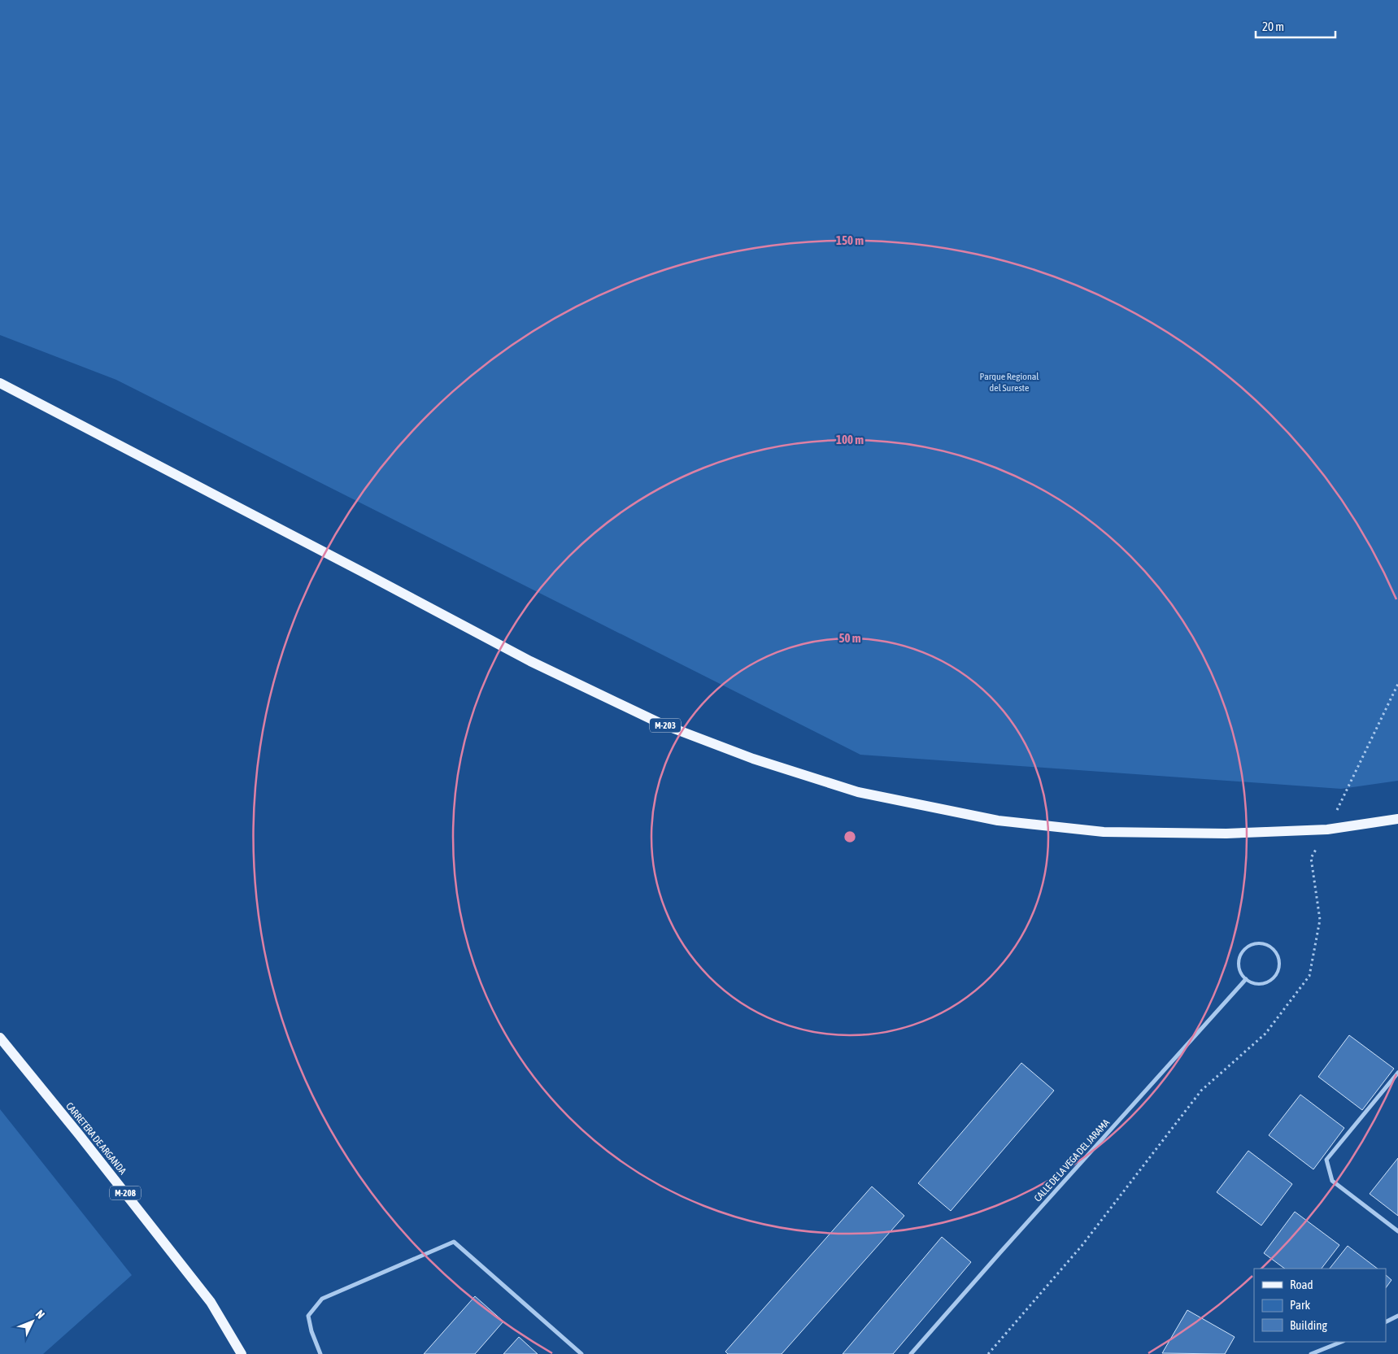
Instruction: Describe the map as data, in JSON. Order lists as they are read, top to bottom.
{
  "streets": {
    "main road": ["M-203", "CARRETERA DE ARGANDA", "M-208"],
    "street": ["CALLE DE LA VEGA DEL JARAMA"]
  },
  "parks": ["Parque Regional del Sureste"],
  "legend": ["Road", "Park", "Building"],
  "scale_bar": "20 m",
  "north": "top right",
  "rings": ["150 m", "100 m", "50 m"]
}
